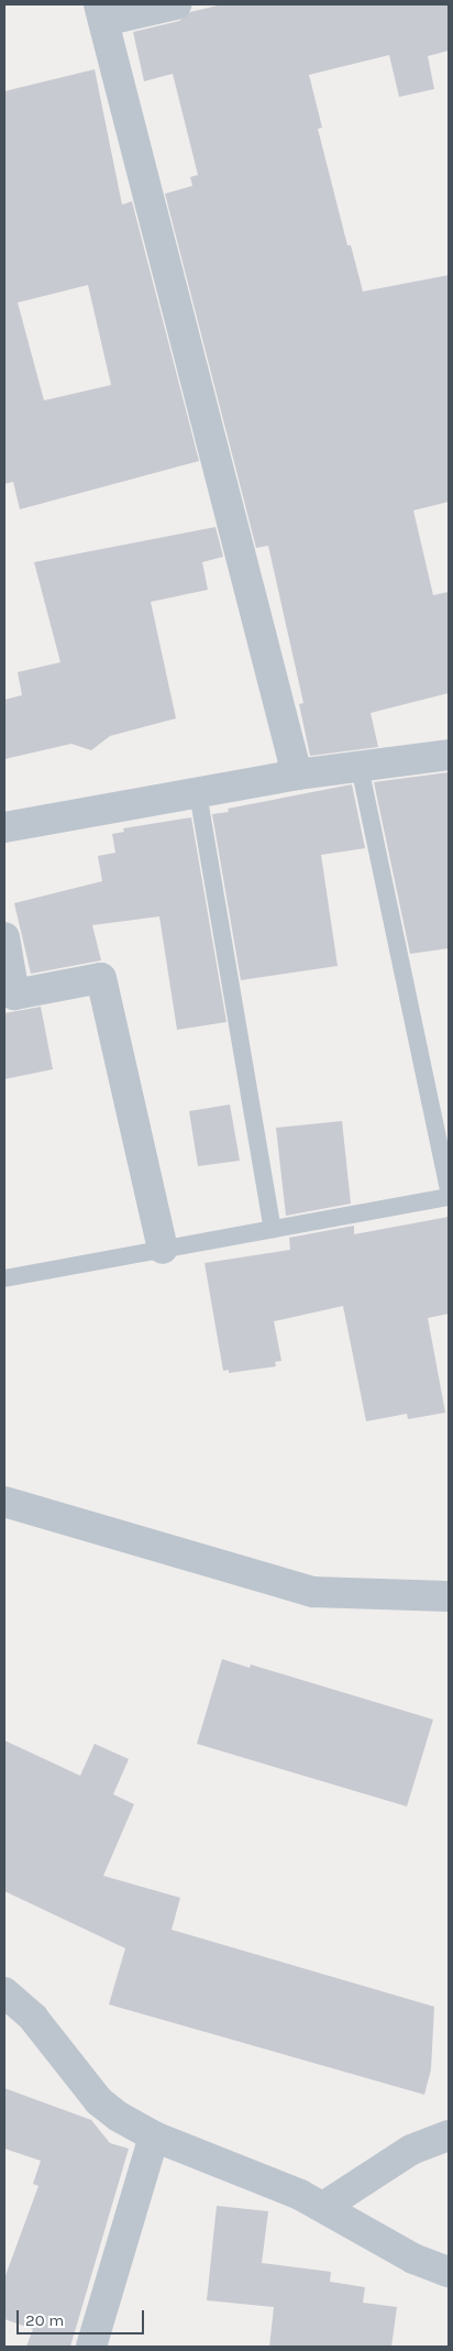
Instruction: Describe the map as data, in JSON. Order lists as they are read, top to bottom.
{
  "scale_bar": "20 m"
}
